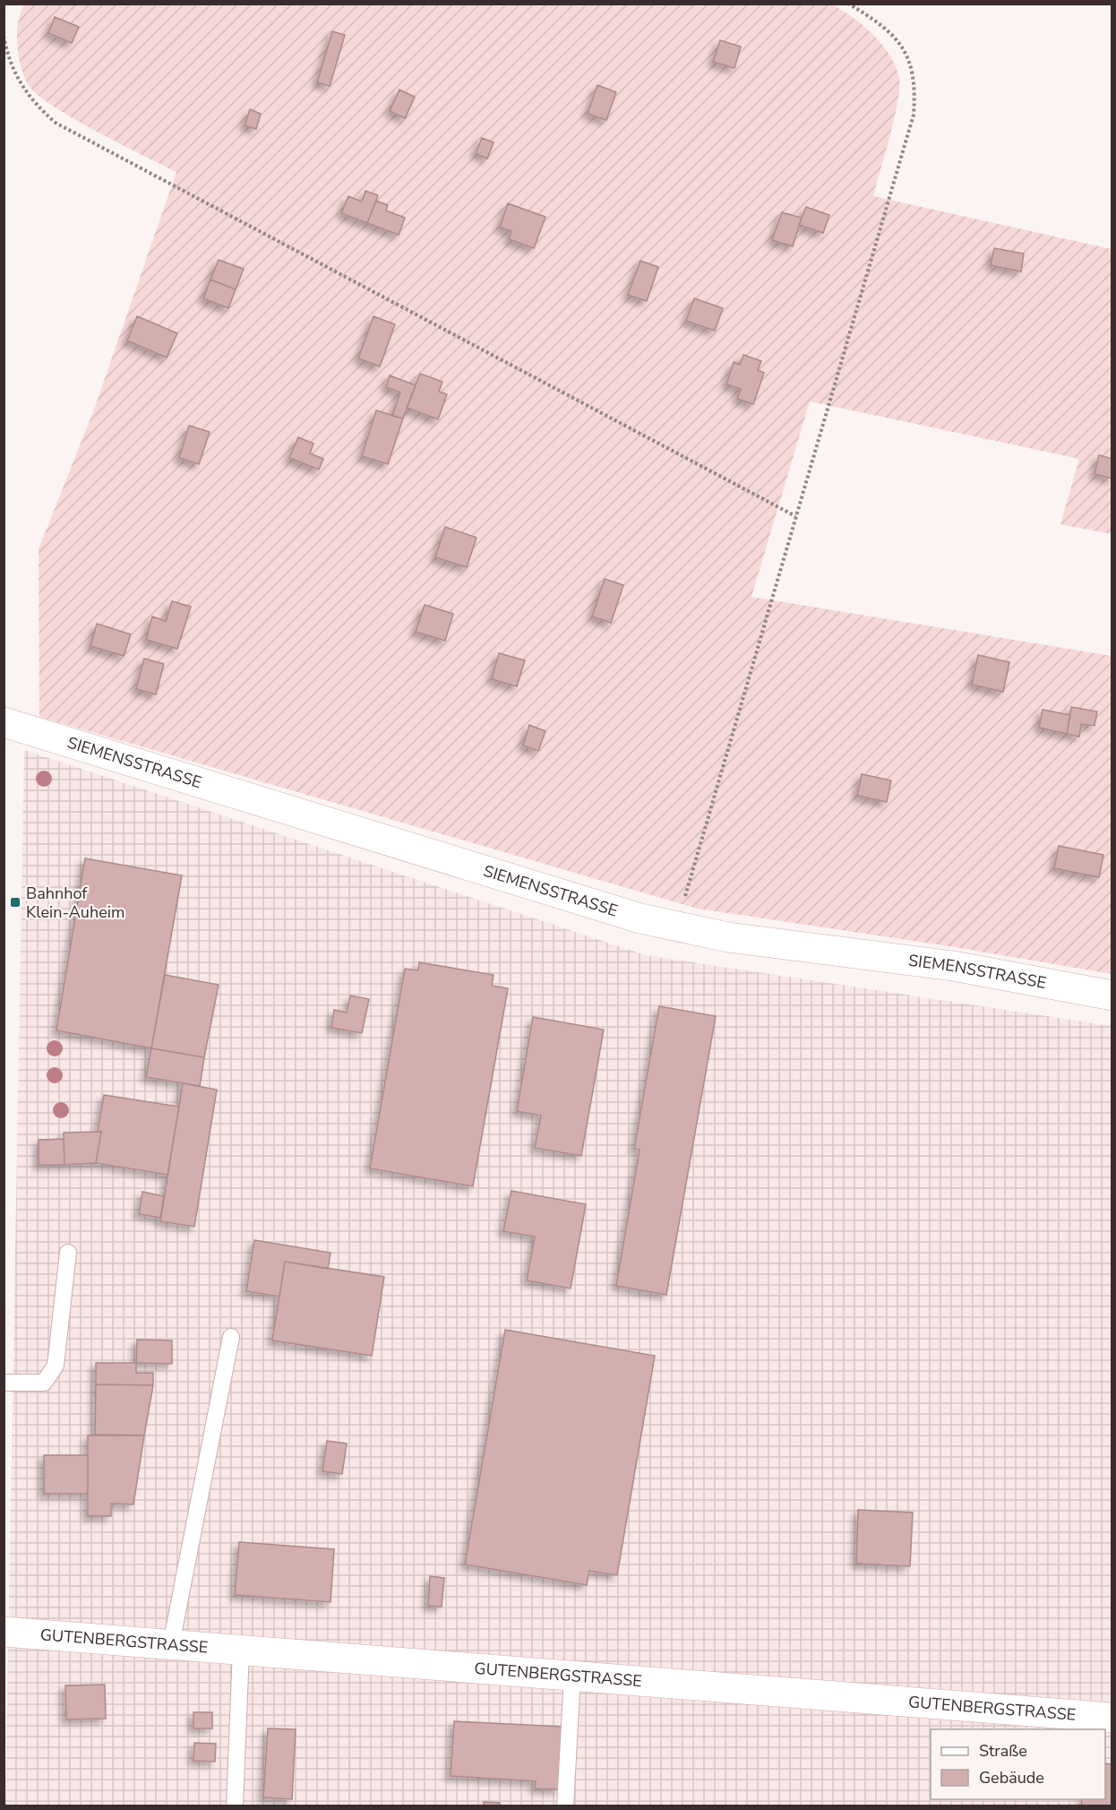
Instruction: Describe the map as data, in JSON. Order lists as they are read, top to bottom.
{
  "streets": {
    "street": ["SIEMENSSTRASSE", "GUTENBERGSTRASSE"]
  },
  "places": {
    "transit": ["Bahnhof Klein-Auheim"]
  },
  "legend": ["Straße", "Gebäude"]
}
